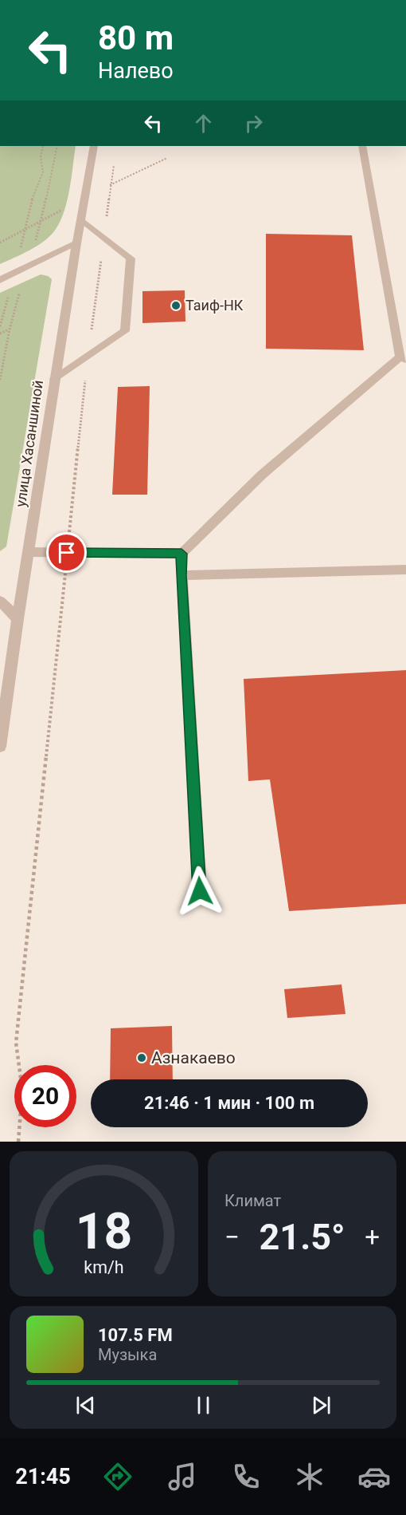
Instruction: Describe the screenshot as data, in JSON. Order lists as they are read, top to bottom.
{
  "streets": {
    "street": ["улица Хасаншиной"]
  },
  "places": ["Таиф-НК", "Азнакаево"],
  "page": {
    "turn": ["80 m", "Налево"],
    "limit": "20",
    "trip": "21:46 · 1 мин · 100 m",
    "tile": "Климат",
    "heat": ["−", "21.5°", "+"],
    "song": ["107.5 FM", "Музыка"],
    "tabs": "21:45",
    "gauge": ["18", "km/h"]
  }
}
